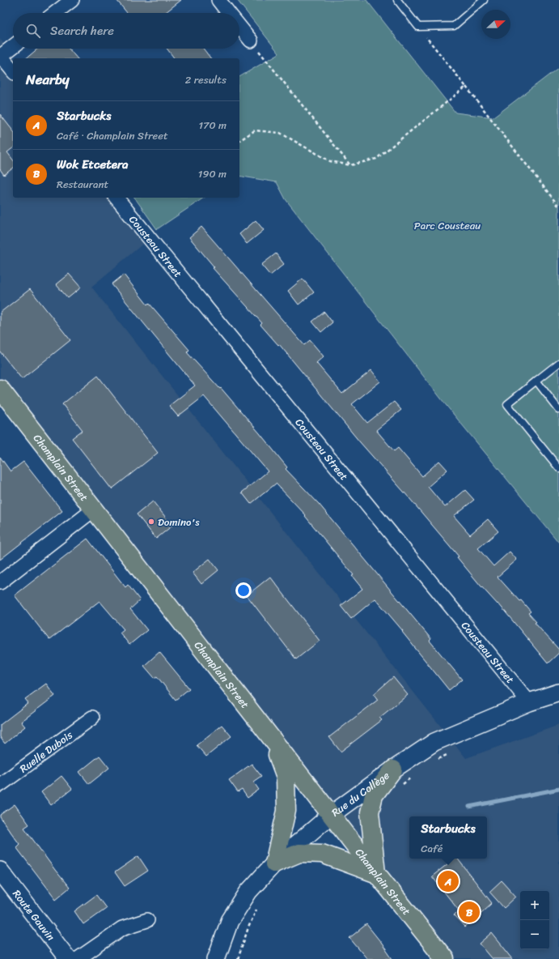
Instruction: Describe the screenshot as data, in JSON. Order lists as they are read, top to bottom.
{
  "streets": {
    "main road": ["Champlain Street"],
    "street": [
      "Cousteau Street",
      "Ruelle Dubois",
      "Rue du Collège",
      "Route Gauvin"
    ]
  },
  "crossings": [
    ["Cousteau Street", "Rue du Collège"],
    ["Champlain Street", "Rue du Collège"]
  ],
  "parks": ["Parc Cousteau"],
  "places": ["Domino's"],
  "north": "right",
  "page": {
    "search": "Search here",
    "heading": ["Nearby", "2 results"],
    "list": [
      {
        "mark": "A",
        "name": "Starbucks",
        "note": "Café · Champlain Street",
        "value": "170 m"
      },
      {
        "mark": "B",
        "name": "Wok Etcetera",
        "note": "Restaurant",
        "value": "190 m"
      }
    ],
    "popup": ["Starbucks", "Café"],
    "pins": ["A", "B"],
    "map_buttons": ["+", "−"]
  }
}
